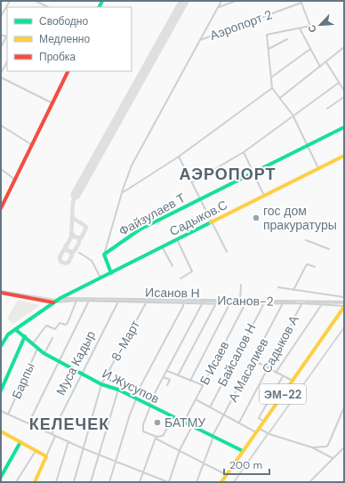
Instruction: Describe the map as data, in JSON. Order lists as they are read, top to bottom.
{
  "streets": {
    "street": [
      "Аэропорт 2",
      "Файзулаев Т",
      "Садыков.С",
      "Исанов Н",
      "Исанов-2",
      "8-Март",
      "Садыков А",
      "Байсалов Н",
      "Муса Кадыр",
      "Б Исаев",
      "А Масалиев",
      "Барпы",
      "И.Жусупов",
      "ЭМ-22"
    ]
  },
  "crossings": [
    ["Садыков.С", "Исанов Н"],
    ["Садыков.С", "Исанов-2"],
    ["Исанов Н", "8-Март"],
    ["Исанов Н", "Садыков А"],
    ["Исанов Н", "Байсалов Н"],
    ["Исанов Н", "Муса Кадыр"],
    ["Исанов Н", "Б Исаев"],
    ["Исанов Н", "А Масалиев"],
    ["Исанов Н", "ЭМ-22"],
    ["8-Март", "И.Жусупов"],
    ["Муса Кадыр", "И.Жусупов"],
    ["Б Исаев", "И.Жусупов"],
    ["А Масалиев", "И.Жусупов"],
    ["Барпы", "И.Жусупов"],
    ["И.Жусупов", "ЭМ-22"]
  ],
  "districts": ["АЭРОПОРТ", "КЕЛЕЧЕК"],
  "places": ["гос дом пракуратуры", "БАТМУ"],
  "legend": ["Свободно", "Медленно", "Пробка"],
  "scale_bar": "200 m",
  "north": "bottom left"
}
